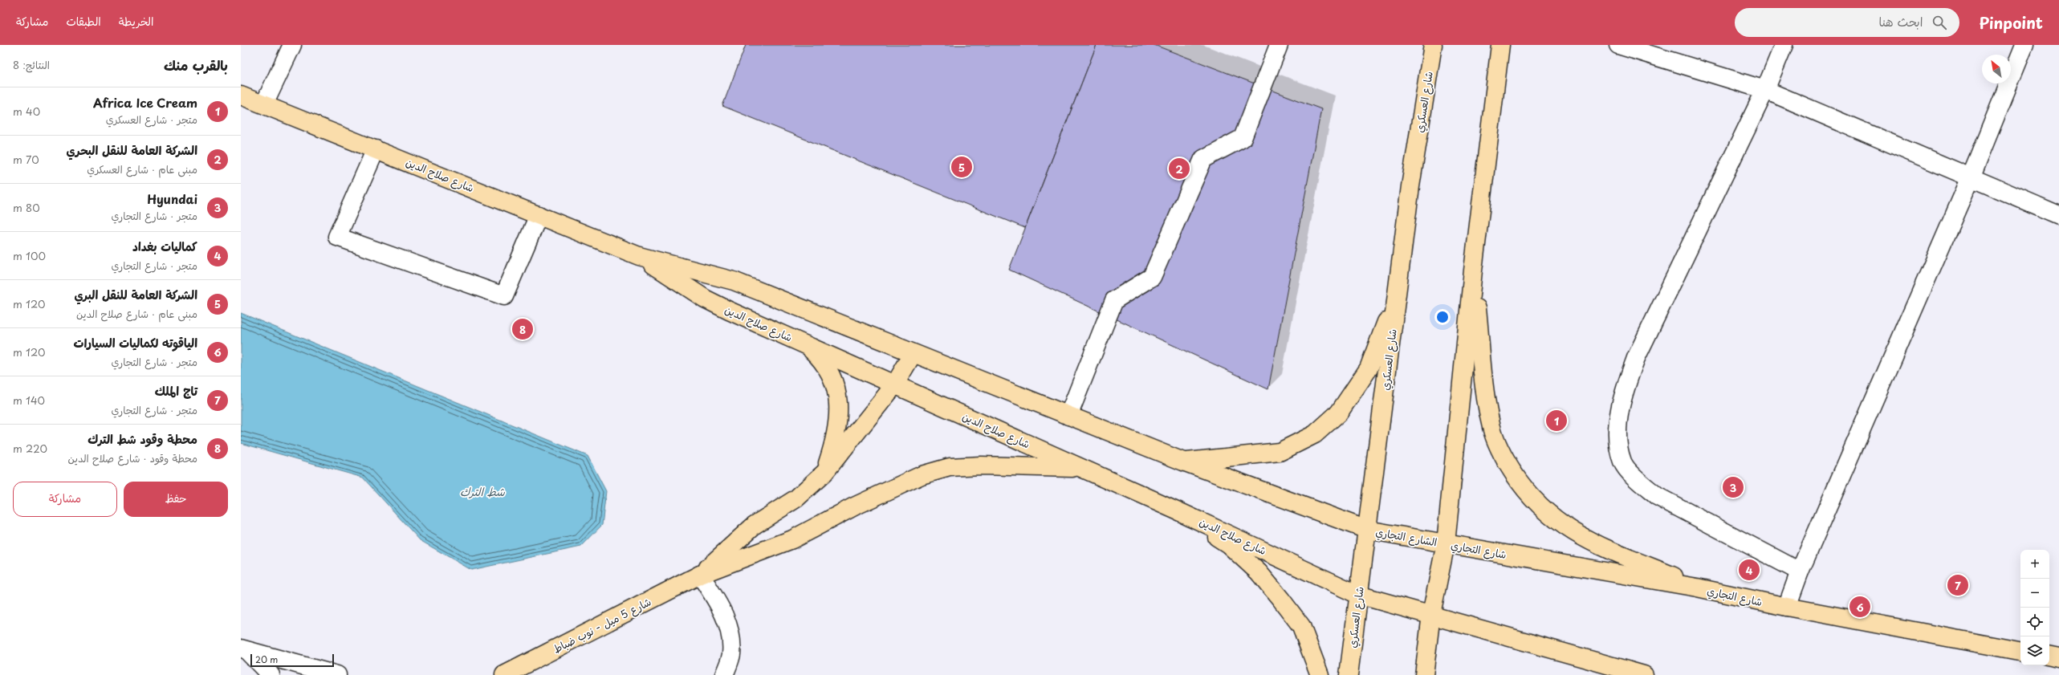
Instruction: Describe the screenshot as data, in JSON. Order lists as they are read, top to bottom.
{
  "streets": {
    "main road": [
      "شارع العسكري",
      "شارع صلاح الدين",
      "الشارع التجاري",
      "شارع التجاري",
      "شارع 5 ميل - نوب ضباط"
    ]
  },
  "crossings": [
    ["شارع العسكري", "شارع صلاح الدين"],
    ["شارع العسكري", "الشارع التجاري"],
    ["شارع صلاح الدين", "الشارع التجاري"],
    ["الشارع التجاري", "شارع التجاري"]
  ],
  "water": ["شط الترك"],
  "scale_bar": "20 m",
  "north": "top left",
  "page": {
    "header": "Pinpoint",
    "search": "ابحث هنا",
    "nav": ["الخريطة", "الطبقات", "مشاركة"],
    "heading": ["بالقرب منك", "النتائج: 8"],
    "list": [
      {
        "mark": "1",
        "name": "Africa Ice Cream",
        "note": "متجر · شارع العسكري",
        "value": "40 m"
      },
      {
        "mark": "2",
        "name": "الشركة العامة للنقل البحري",
        "note": "مبنى عام · شارع العسكري",
        "value": "70 m"
      },
      {
        "mark": "3",
        "name": "Hyundai",
        "note": "متجر · شارع التجاري",
        "value": "80 m"
      },
      {
        "mark": "4",
        "name": "كماليات بغداد",
        "note": "متجر · شارع التجاري",
        "value": "100 m"
      },
      {
        "mark": "5",
        "name": "الشركة العامة للنقل البري",
        "note": "مبنى عام · شارع صلاح الدين",
        "value": "120 m"
      },
      {
        "mark": "6",
        "name": "الياقوته لكماليات السيارات",
        "note": "متجر · شارع التجاري",
        "value": "120 m"
      },
      {
        "mark": "7",
        "name": "تاج الملك",
        "note": "متجر · شارع التجاري",
        "value": "140 m"
      },
      {
        "mark": "8",
        "name": "محطة وقود شط الترك",
        "note": "محطة وقود · شارع صلاح الدين",
        "value": "220 m"
      }
    ],
    "pins": [
      "5",
      "2",
      "8",
      "1",
      "3",
      "4",
      "7",
      "6"
    ],
    "buttons": ["حفظ", "مشاركة"],
    "map_buttons": ["+", "−"],
    "scale": "20 m"
  }
}
